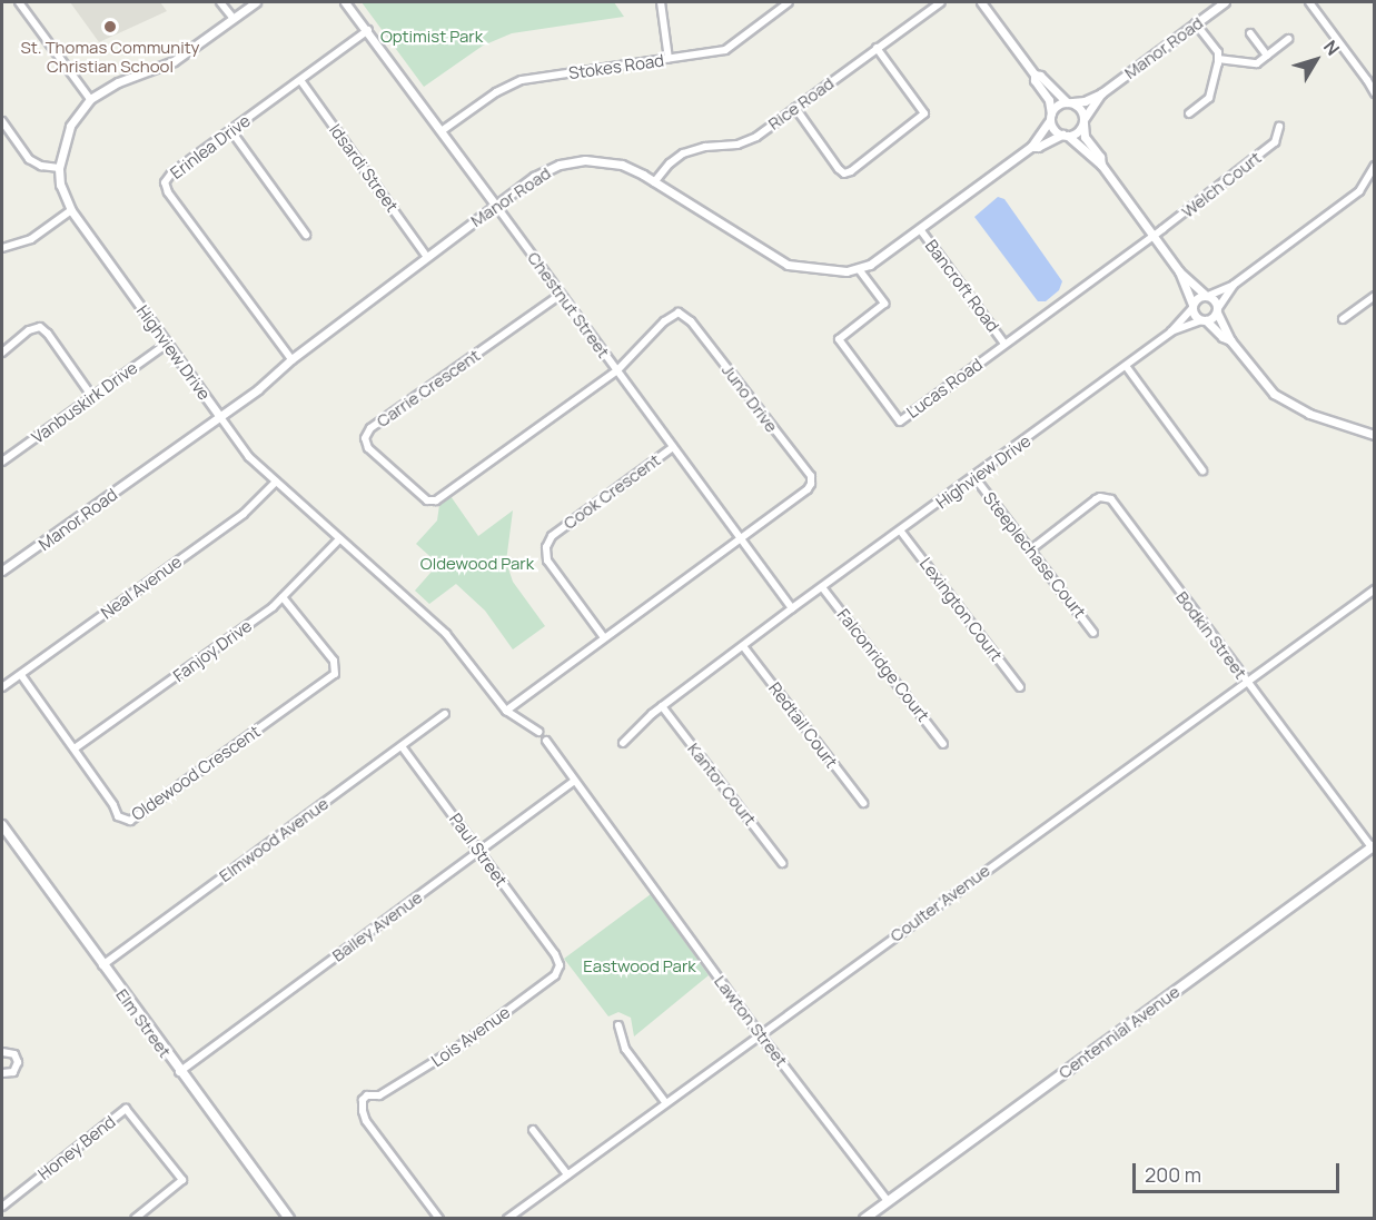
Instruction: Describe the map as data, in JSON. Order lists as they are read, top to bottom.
{
  "streets": {
    "main road": ["Elm Street", "Centennial Avenue"],
    "street": [
      "Manor Road",
      "Stokes Road",
      "Rice Road",
      "Erinlea Drive",
      "Idsardi Street",
      "Welch Court",
      "Bancroft Road",
      "Chestnut Street",
      "Highview Drive",
      "Carrie Crescent",
      "Lucas Road",
      "Juno Drive",
      "Vanbuskirk Drive",
      "Cook Crescent",
      "Steeplechase Court",
      "Neal Avenue",
      "Lexington Court",
      "Bodkin Street",
      "Fanjoy Drive",
      "Falconridge Court",
      "Redtail Court",
      "Oldewood Crescent",
      "Kantor Court",
      "Elmwood Avenue",
      "Paul Street",
      "Coulter Avenue",
      "Bailey Avenue",
      "Lawton Street",
      "Lois Avenue",
      "Honey Bend"
    ]
  },
  "crossings": [
    ["Manor Road", "Rice Road"],
    ["Manor Road", "Erinlea Drive"],
    ["Manor Road", "Idsardi Street"],
    ["Manor Road", "Bancroft Road"],
    ["Manor Road", "Chestnut Street"],
    ["Manor Road", "Highview Drive"],
    ["Manor Road", "Lucas Road"],
    ["Stokes Road", "Chestnut Street"],
    ["Erinlea Drive", "Idsardi Street"],
    ["Erinlea Drive", "Chestnut Street"],
    ["Welch Court", "Lucas Road"],
    ["Bancroft Road", "Lucas Road"],
    ["Chestnut Street", "Highview Drive"],
    ["Chestnut Street", "Carrie Crescent"],
    ["Chestnut Street", "Juno Drive"],
    ["Chestnut Street", "Cook Crescent"],
    ["Highview Drive", "Vanbuskirk Drive"],
    ["Highview Drive", "Steeplechase Court"],
    ["Highview Drive", "Neal Avenue"],
    ["Highview Drive", "Lexington Court"],
    ["Highview Drive", "Fanjoy Drive"],
    ["Highview Drive", "Falconridge Court"],
    ["Carrie Crescent", "Juno Drive"],
    ["Steeplechase Court", "Bodkin Street"],
    ["Neal Avenue", "Oldewood Crescent"],
    ["Bodkin Street", "Coulter Avenue"],
    ["Bodkin Street", "Centennial Avenue"],
    ["Fanjoy Drive", "Oldewood Crescent"],
    ["Elmwood Avenue", "Paul Street"],
    ["Elmwood Avenue", "Elm Street"],
    ["Paul Street", "Bailey Avenue"],
    ["Paul Street", "Lois Avenue"],
    ["Coulter Avenue", "Lawton Street"],
    ["Bailey Avenue", "Lawton Street"],
    ["Bailey Avenue", "Elm Street"],
    ["Lawton Street", "Centennial Avenue"]
  ],
  "parks": ["Optimist Park", "Oldewood Park", "Eastwood Park"],
  "places": ["St. Thomas Community Christian School"],
  "scale_bar": "200 m",
  "north": "top right"
}
